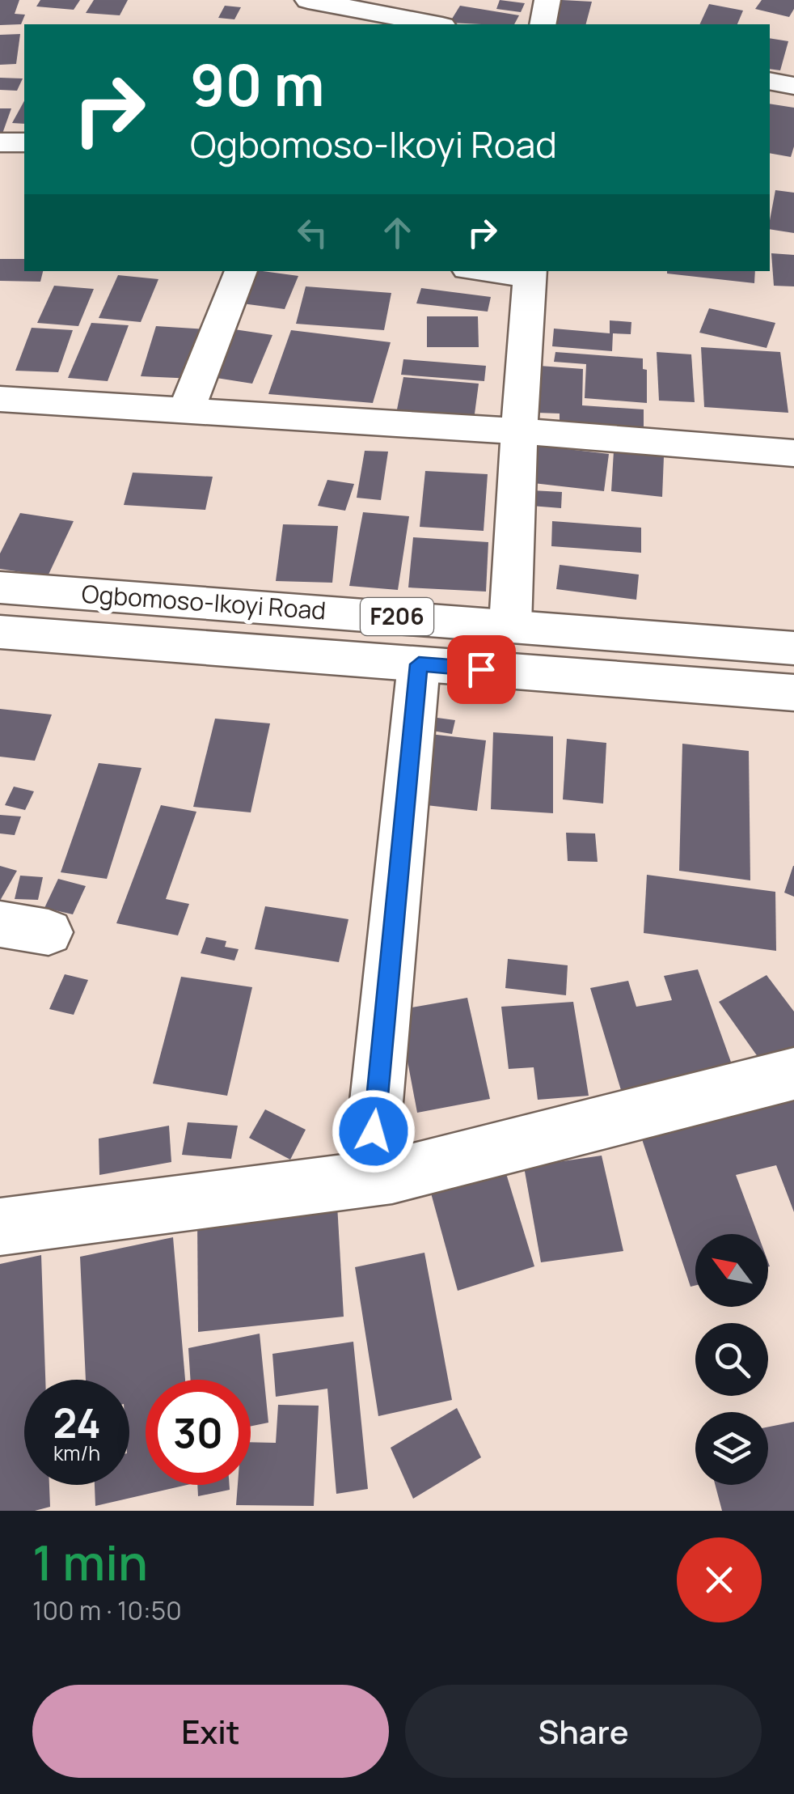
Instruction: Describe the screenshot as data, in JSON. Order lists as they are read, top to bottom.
{
  "streets": {
    "street": ["Ogbomoso-Ikoyi Road", "F206"]
  },
  "north": "top left",
  "page": {
    "turn": ["90 m", "Ogbomoso-Ikoyi Road"],
    "speed": "24 km/h",
    "limit": "30",
    "heading": ["1 min", "100 m · 10:50"],
    "buttons": ["Exit", "Share"]
  }
}
